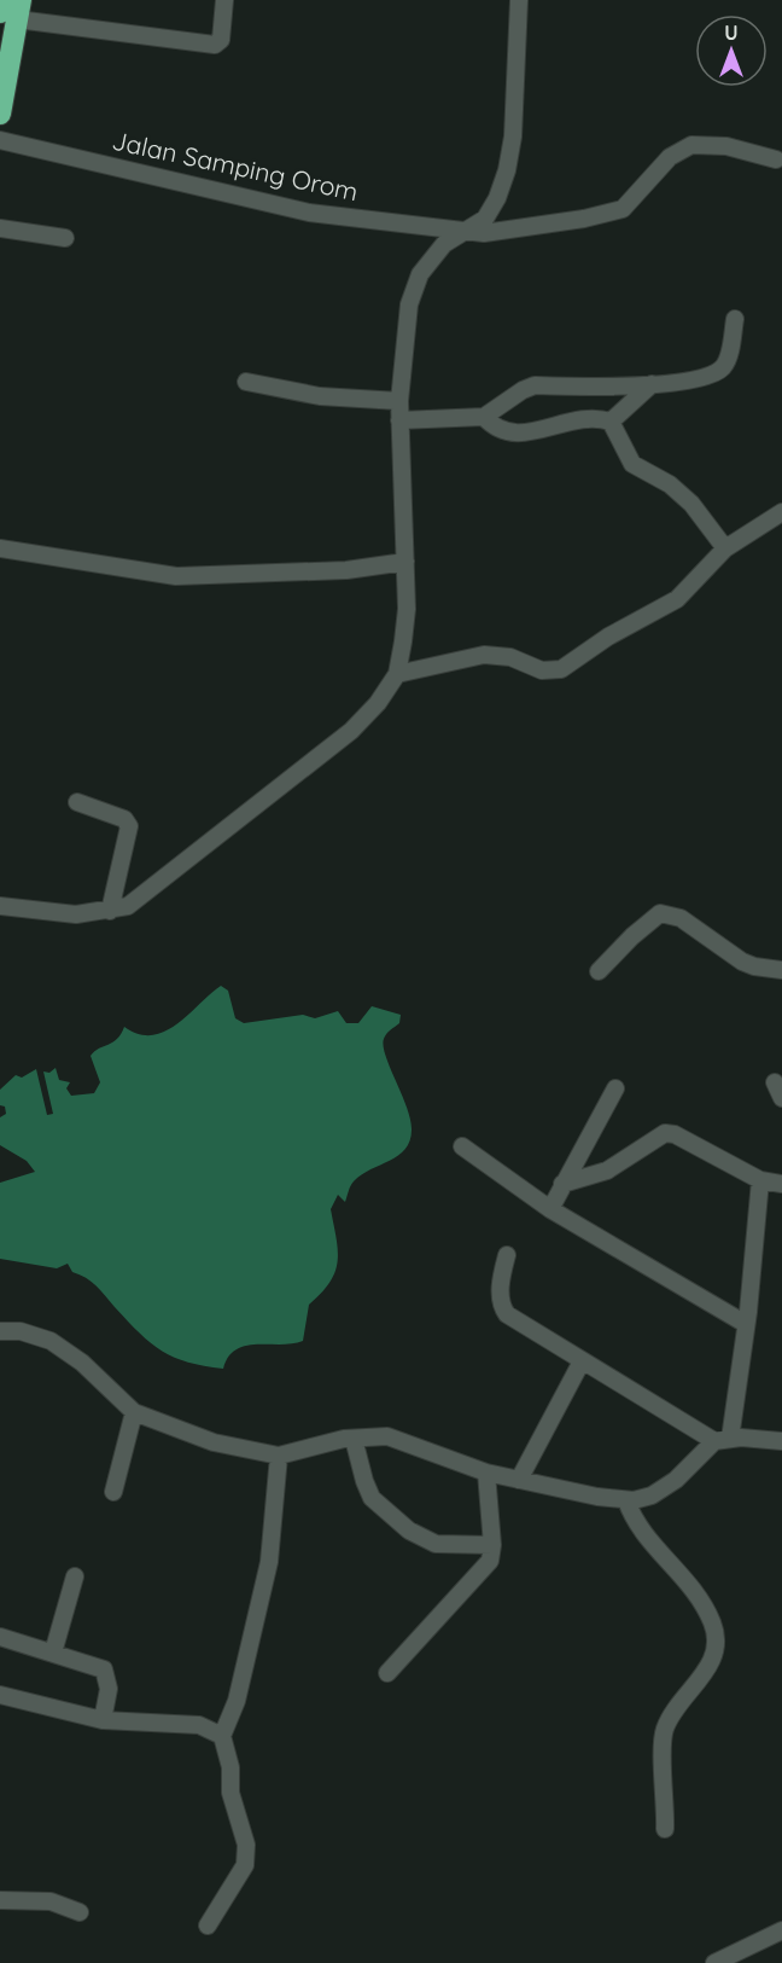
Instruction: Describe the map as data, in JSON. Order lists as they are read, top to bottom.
{
  "streets": {
    "street": ["Jalan Samping Orom"]
  },
  "north": "top"
}
